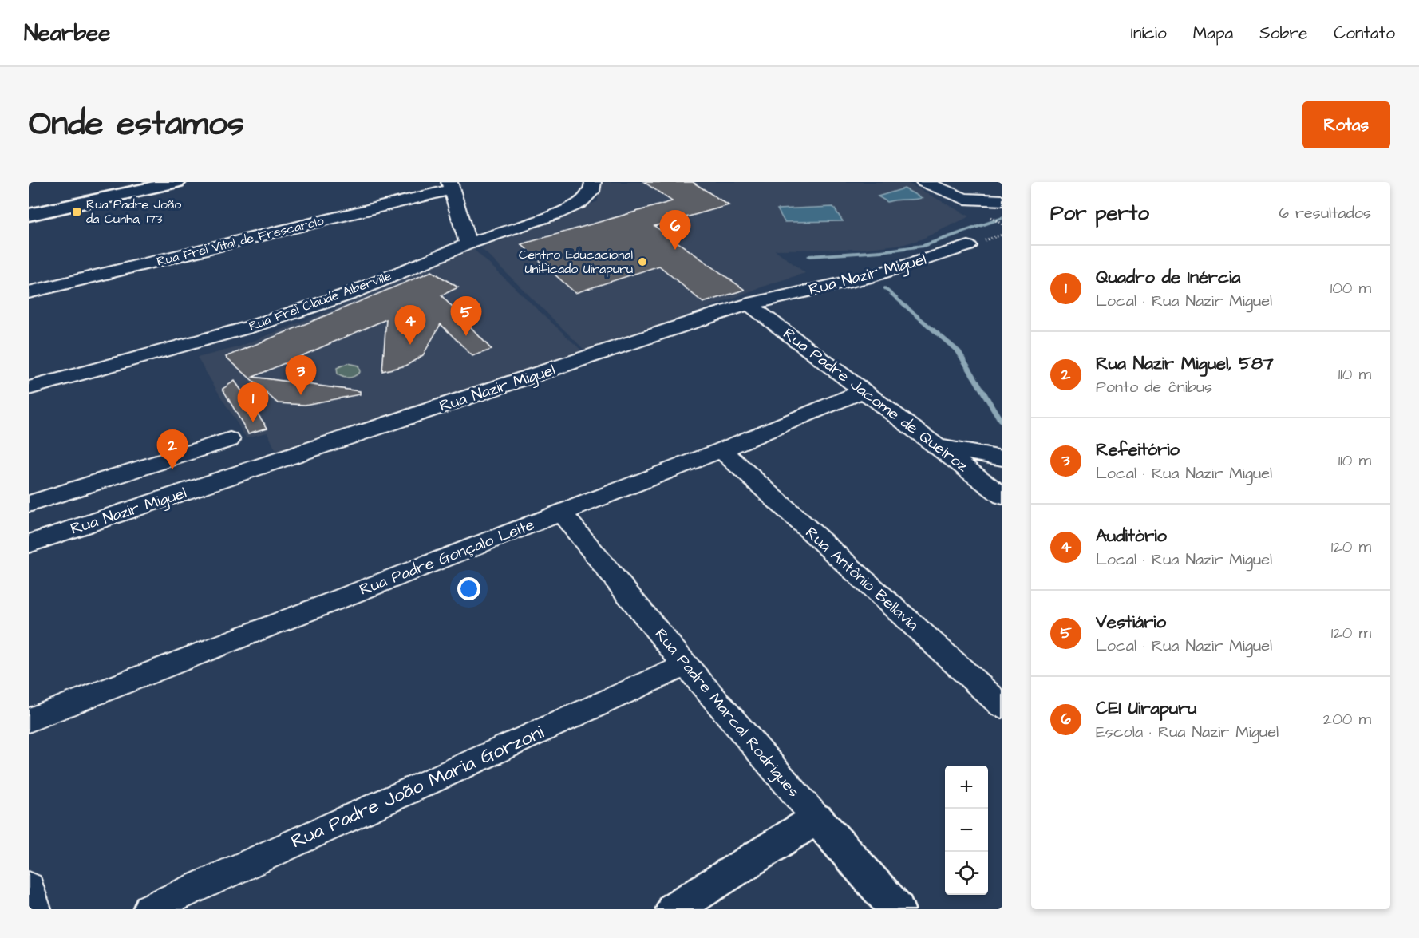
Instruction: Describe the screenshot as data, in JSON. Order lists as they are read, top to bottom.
{
  "streets": {
    "main road": ["Rua Padre Marcal Rodrigues"],
    "street": [
      "Rua Frei Vital de Frescarolo",
      "Rua Nazir Miguel",
      "Rua Frei Claude Alberville",
      "Rua Padre Jacome de Queiroz",
      "Rua Padre Gonçalo Leite",
      "Rua Antônio Bellavia",
      "Rua Padre João Maria Gorzoni"
    ]
  },
  "crossings": [
    ["Rua Nazir Miguel", "Rua Padre Jacome de Queiroz"],
    ["Rua Padre Jacome de Queiroz", "Rua Padre Gonçalo Leite"],
    ["Rua Padre Gonçalo Leite", "Rua Antônio Bellavia"],
    ["Rua Padre Gonçalo Leite", "Rua Padre Marcal Rodrigues"],
    ["Rua Padre Marcal Rodrigues", "Rua Padre João Maria Gorzoni"]
  ],
  "places": {
    "transit": ["Rua Padre João da Cunha, 173"],
    "other": ["Centro Educacional Unificado Uirapuru"]
  },
  "page": {
    "header": "Nearbee",
    "nav": [
      "Início",
      "Mapa",
      "Sobre",
      "Contato"
    ],
    "title": "Onde estamos",
    "buttons": "Rotas",
    "heading": ["Por perto", "6 resultados"],
    "pins": [
      "6",
      "5",
      "4",
      "3",
      "1",
      "2"
    ],
    "list": [
      {
        "mark": "1",
        "name": "Quadro de Inércia",
        "note": "Local · Rua Nazir Miguel",
        "value": "100 m"
      },
      {
        "mark": "2",
        "name": "Rua Nazir Miguel, 587",
        "note": "Ponto de ônibus",
        "value": "110 m"
      },
      {
        "mark": "3",
        "name": "Refeitório",
        "note": "Local · Rua Nazir Miguel",
        "value": "110 m"
      },
      {
        "mark": "4",
        "name": "Auditòrio",
        "note": "Local · Rua Nazir Miguel",
        "value": "120 m"
      },
      {
        "mark": "5",
        "name": "Vestiário",
        "note": "Local · Rua Nazir Miguel",
        "value": "120 m"
      },
      {
        "mark": "6",
        "name": "CEI Uirapuru",
        "note": "Escola · Rua Nazir Miguel",
        "value": "200 m"
      }
    ],
    "map_buttons": ["+", "−"]
  }
}
